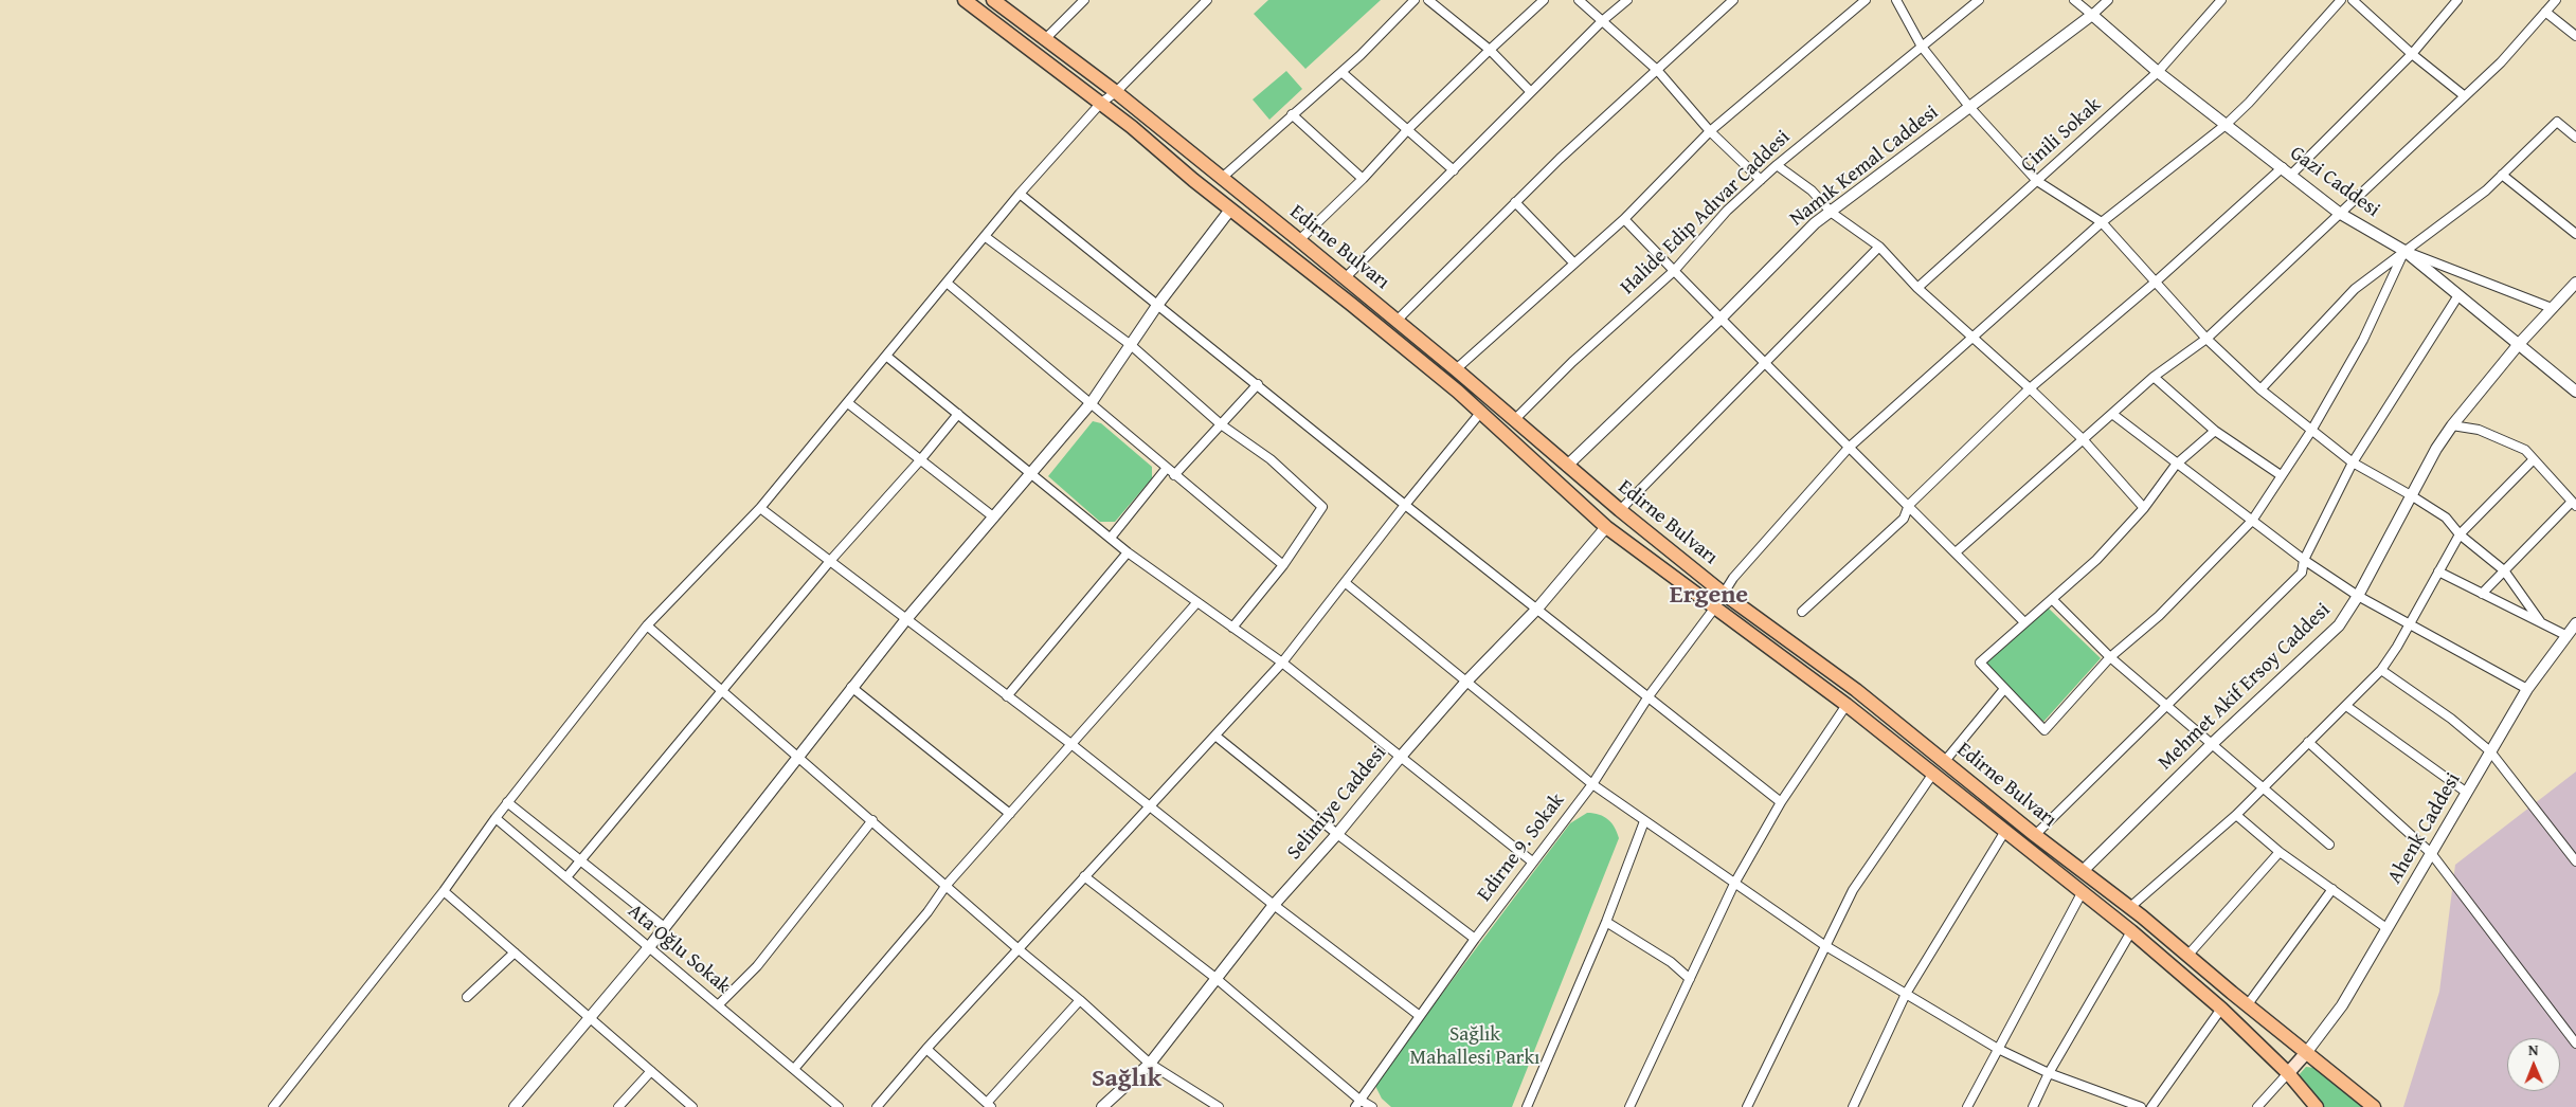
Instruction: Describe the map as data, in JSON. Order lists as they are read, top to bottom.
{
  "streets": {
    "highway": ["Edirne Bulvarı"],
    "street": [
      "Çinili Sokak",
      "Namık Kemal Caddesi",
      "Gazi Caddesi",
      "Halide Edip Adıvar Caddesi",
      "Mehmet Akif Ersoy Caddesi",
      "Selimiye Caddesi",
      "Ahenk Caddesi",
      "Edirne 9. Sokak",
      "Ata Oğlu Sokak"
    ]
  },
  "crossings": [
    ["Çinili Sokak", "Gazi Caddesi"],
    ["Namık Kemal Caddesi", "Gazi Caddesi"],
    ["Namık Kemal Caddesi", "Edirne Bulvarı"],
    ["Gazi Caddesi", "Mehmet Akif Ersoy Caddesi"],
    ["Gazi Caddesi", "Edirne 9. Sokak"],
    ["Halide Edip Adıvar Caddesi", "Edirne Bulvarı"],
    ["Edirne Bulvarı", "Mehmet Akif Ersoy Caddesi"],
    ["Edirne Bulvarı", "Selimiye Caddesi"],
    ["Edirne Bulvarı", "Ahenk Caddesi"],
    ["Edirne Bulvarı", "Edirne 9. Sokak"]
  ],
  "districts": ["Ergene", "Sağlık"],
  "parks": ["Sağlık Mahallesi Parkı"],
  "north": "top"
}
